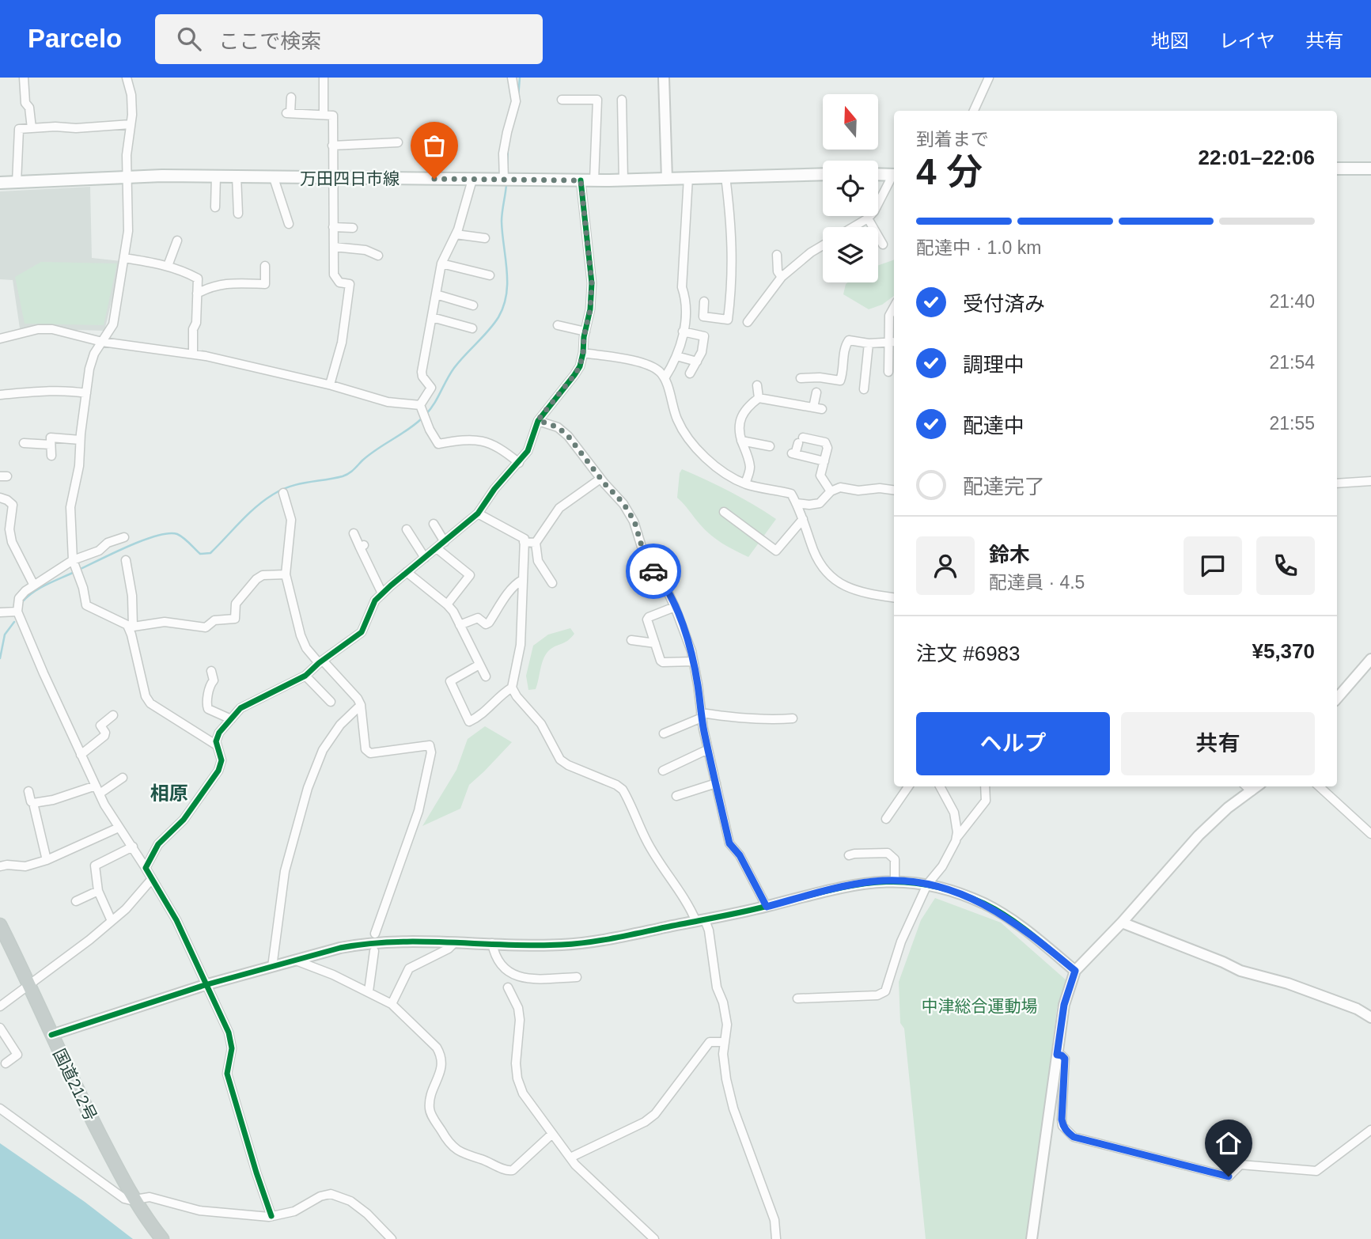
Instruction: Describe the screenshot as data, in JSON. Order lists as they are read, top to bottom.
{
  "streets": {
    "highway": ["国道212号"],
    "main road": ["万田四日市線"]
  },
  "districts": ["相原"],
  "parks": ["中津総合運動場"],
  "north": "top",
  "page": {
    "header": "Parcelo",
    "search": "ここで検索",
    "nav": ["地図", "レイヤ", "共有"],
    "heading": ["4 分", "到着まで", "22:01–22:06"],
    "panel": [
      "鈴木",
      "配達員 · 4.5",
      "注文 #6983",
      "¥5,370"
    ],
    "bar": "配達中 · 1.0 km",
    "list": [
      ["受付済み", "21:40"],
      ["調理中", "21:54"],
      ["配達中", "21:55"],
      "配達完了"
    ],
    "buttons": ["ヘルプ", "共有"]
  }
}
